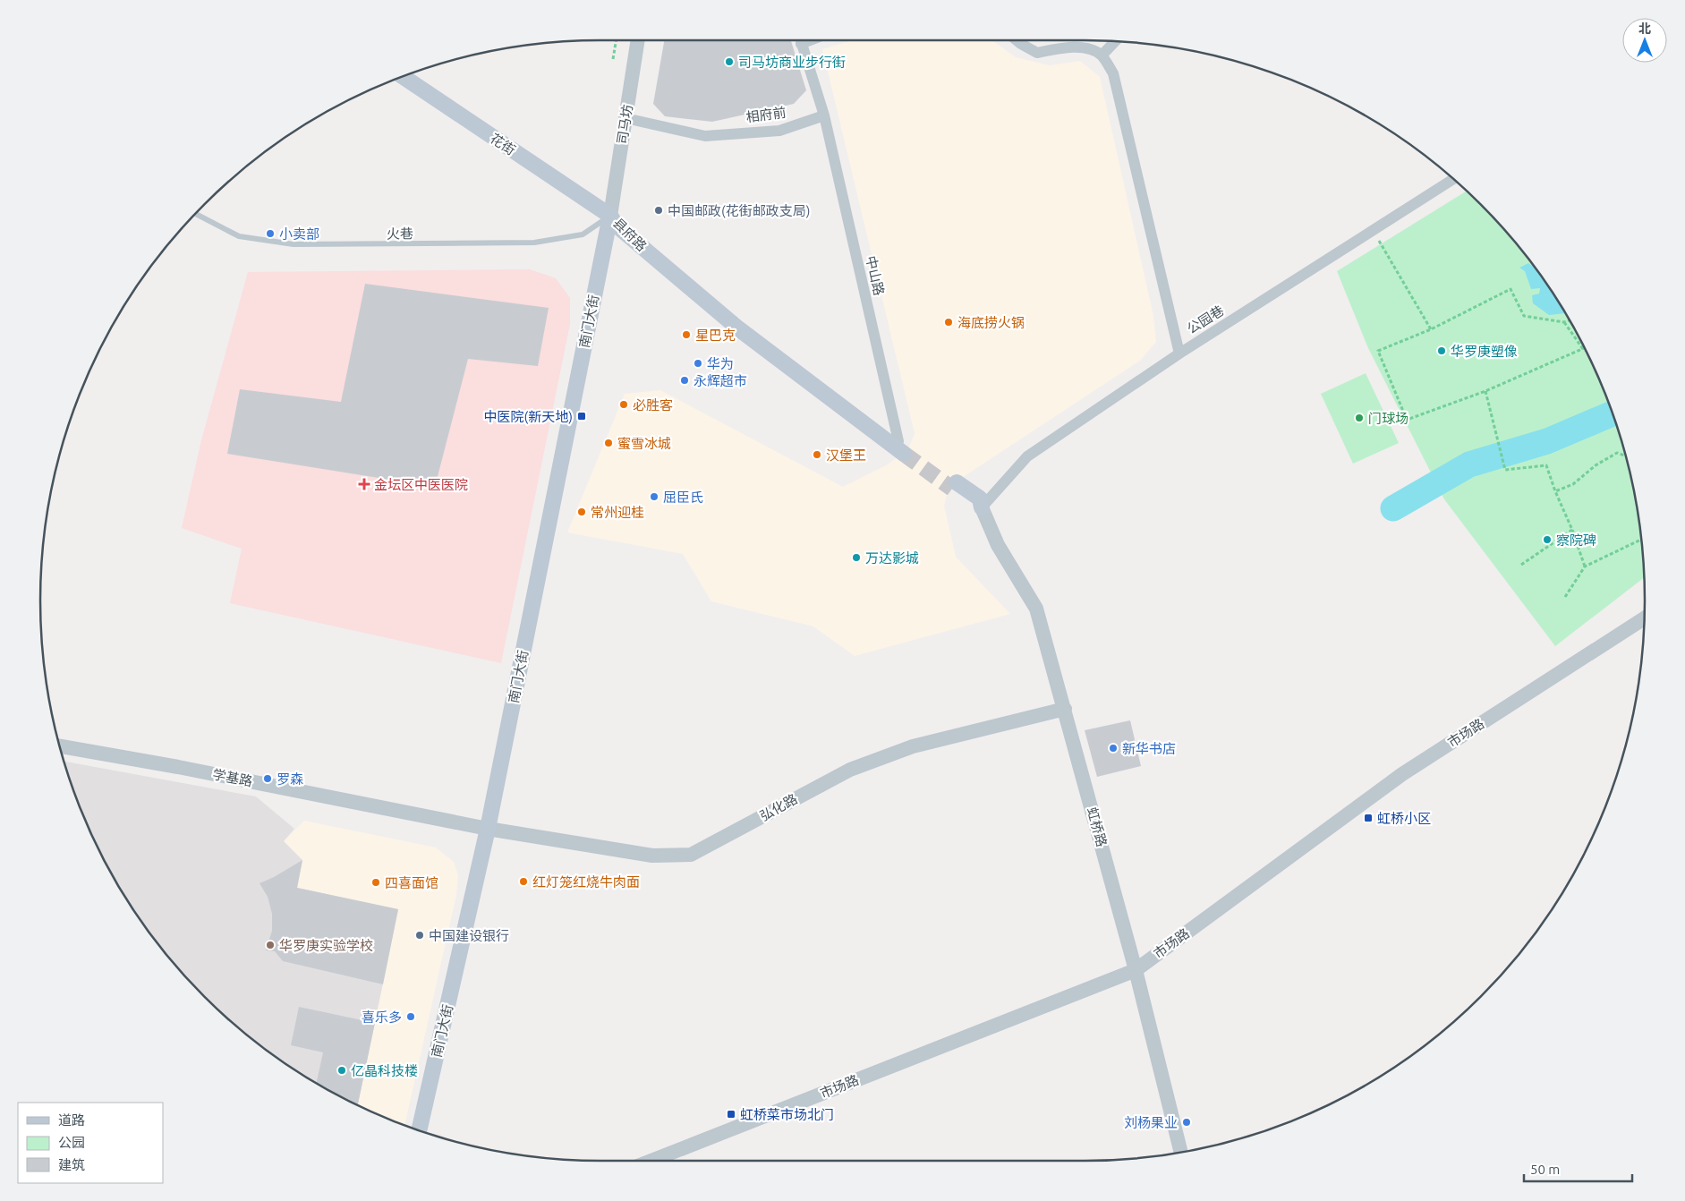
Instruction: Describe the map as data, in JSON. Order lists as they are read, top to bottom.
{
  "streets": {
    "main road": ["花街", "县府路", "南门大街"],
    "street": [
      "相府前",
      "司马坊",
      "中山路",
      "公园巷",
      "市场路",
      "学基路",
      "弘化路",
      "虹桥路"
    ],
    "lane": ["火巷"]
  },
  "crossings": [
    ["相府前", "司马坊"],
    ["相府前", "中山路"],
    ["司马坊", "花街"],
    ["司马坊", "火巷"],
    ["司马坊", "县府路"],
    ["司马坊", "南门大街"],
    ["花街", "火巷"],
    ["花街", "县府路"],
    ["花街", "南门大街"],
    ["火巷", "县府路"],
    ["火巷", "南门大街"],
    ["县府路", "中山路"],
    ["县府路", "南门大街"],
    ["公园巷", "虹桥路"],
    ["南门大街", "学基路"],
    ["南门大街", "弘化路"],
    ["市场路", "虹桥路"],
    ["学基路", "弘化路"],
    ["弘化路", "虹桥路"]
  ],
  "places": {
    "other": [
      "司马坊商业步行街",
      "中国邮政(花街邮政支局)",
      "小卖部",
      "海底捞火锅",
      "星巴克",
      "华罗庚塑像",
      "华为",
      "永辉超市",
      "必胜客",
      "门球场",
      "蜜雪冰城",
      "汉堡王",
      "屈臣氏",
      "常州迎桂",
      "察院碑",
      "万达影城",
      "新华书店",
      "罗森",
      "红灯笼红烧牛肉面",
      "四喜面馆",
      "中国建设银行",
      "华罗庚实验学校",
      "喜乐多",
      "亿晶科技楼",
      "刘杨果业"
    ],
    "transit": ["中医院(新天地)", "虹桥小区", "虹桥菜市场北门"],
    "health": ["金坛区中医医院"]
  },
  "legend": ["道路", "公园", "建筑"],
  "scale_bar": "50 m",
  "north": "top"
}
